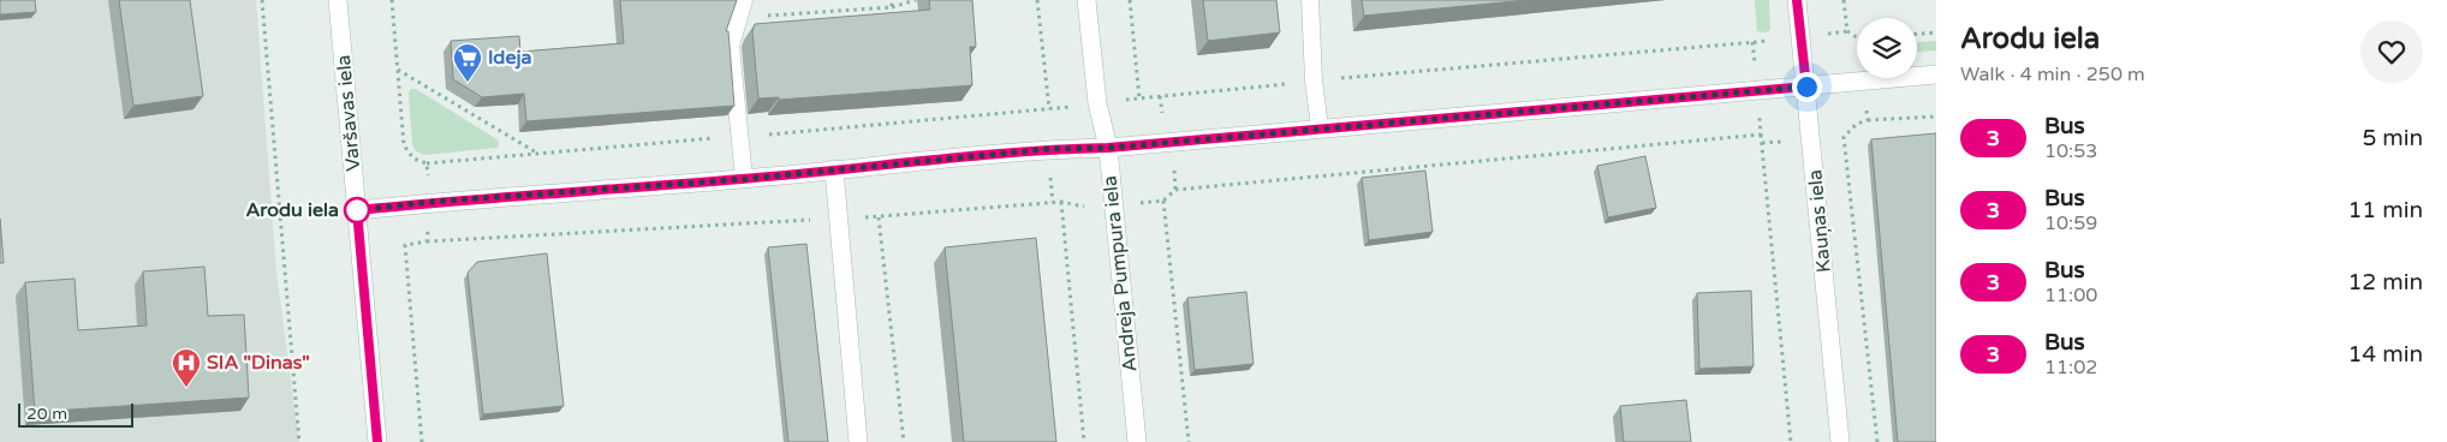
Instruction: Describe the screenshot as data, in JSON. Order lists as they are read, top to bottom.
{
  "streets": {
    "street": ["Varšavas iela", "Kauņas iela", "Andreja Pumpura iela"]
  },
  "places": {
    "supermarket": ["Ideja"],
    "other": ["Arodu iela"],
    "hospital": ["SIA \"Dinas\""]
  },
  "lines": ["bus line 3"],
  "scale_bar": "20 m",
  "page": {
    "heading": ["Arodu iela", "Walk · 4 min · 250 m"],
    "list": [
      {
        "mark": "3",
        "name": "Bus",
        "note": "10:53",
        "value": "5 min"
      },
      {
        "mark": "3",
        "name": "Bus",
        "note": "10:59",
        "value": "11 min"
      },
      {
        "mark": "3",
        "name": "Bus",
        "note": "11:00",
        "value": "12 min"
      },
      {
        "mark": "3",
        "name": "Bus",
        "note": "11:02",
        "value": "14 min"
      }
    ],
    "scale": "20 m"
  }
}
